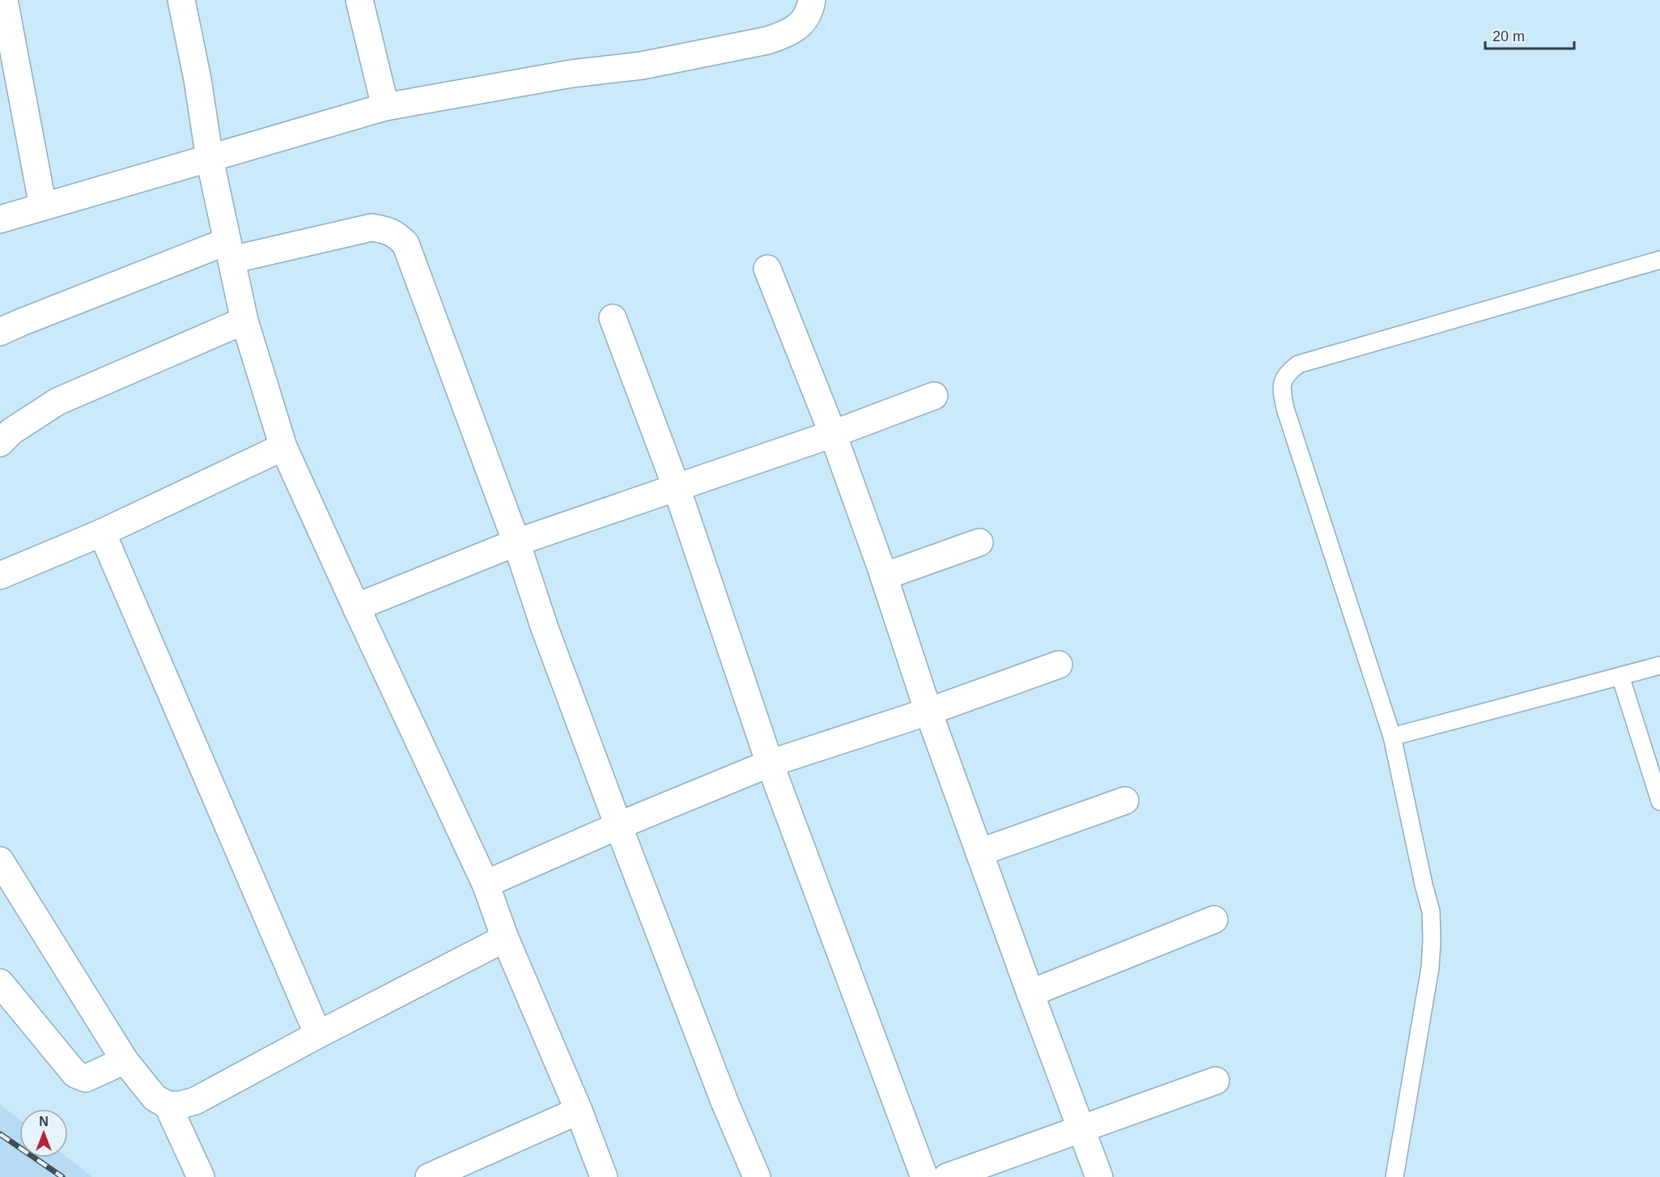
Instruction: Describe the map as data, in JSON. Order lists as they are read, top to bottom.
{
  "scale_bar": "20 m",
  "north": "top"
}
